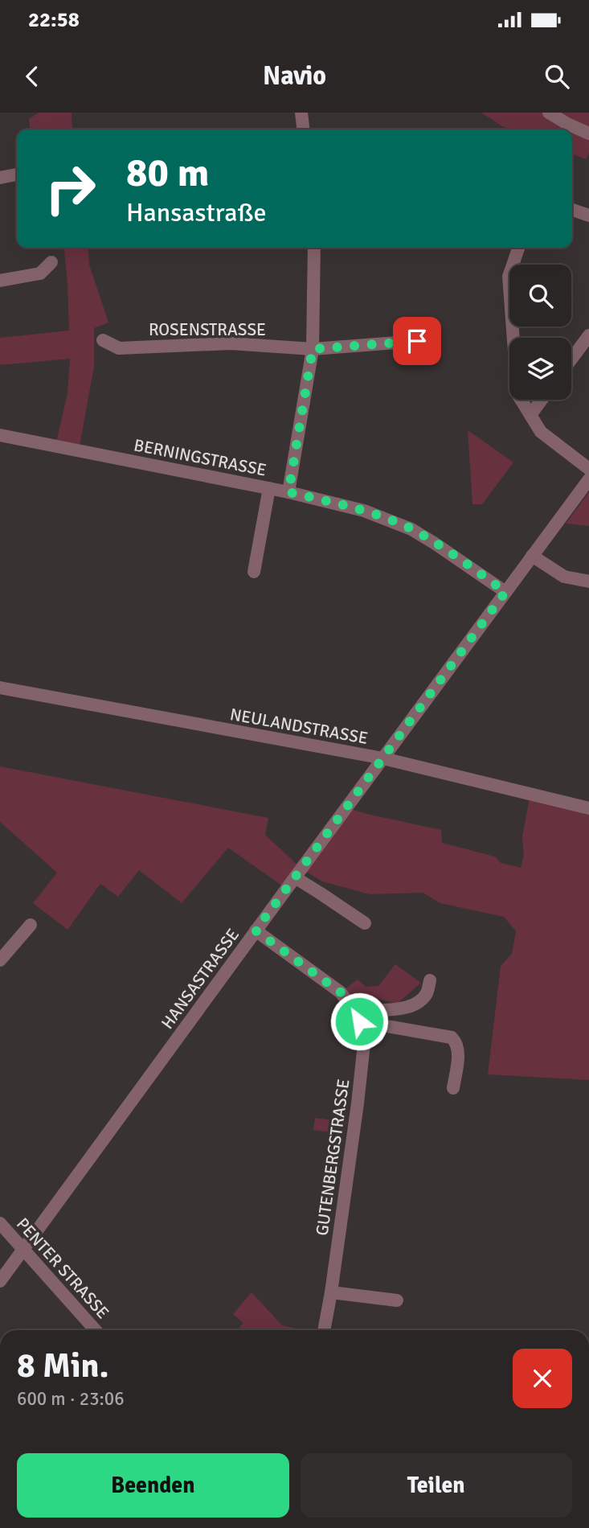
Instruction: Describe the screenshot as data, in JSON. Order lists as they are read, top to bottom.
{
  "streets": {
    "street": [
      "ROSENSTRASSE",
      "BERNINGSTRASSE",
      "NEULANDSTRASSE",
      "HANSASTRASSE",
      "GUTENBERGSTRASSE",
      "PENTER STRASSE"
    ]
  },
  "crossings": [
    ["BERNINGSTRASSE", "HANSASTRASSE"],
    ["NEULANDSTRASSE", "HANSASTRASSE"],
    ["HANSASTRASSE", "GUTENBERGSTRASSE"],
    ["HANSASTRASSE", "PENTER STRASSE"]
  ],
  "page": {
    "status": "22:58",
    "header": "Navio",
    "turn": ["80 m", "Hansastraße"],
    "heading": ["8 Min.", "600 m · 23:06"],
    "buttons": ["Beenden", "Teilen"]
  }
}
